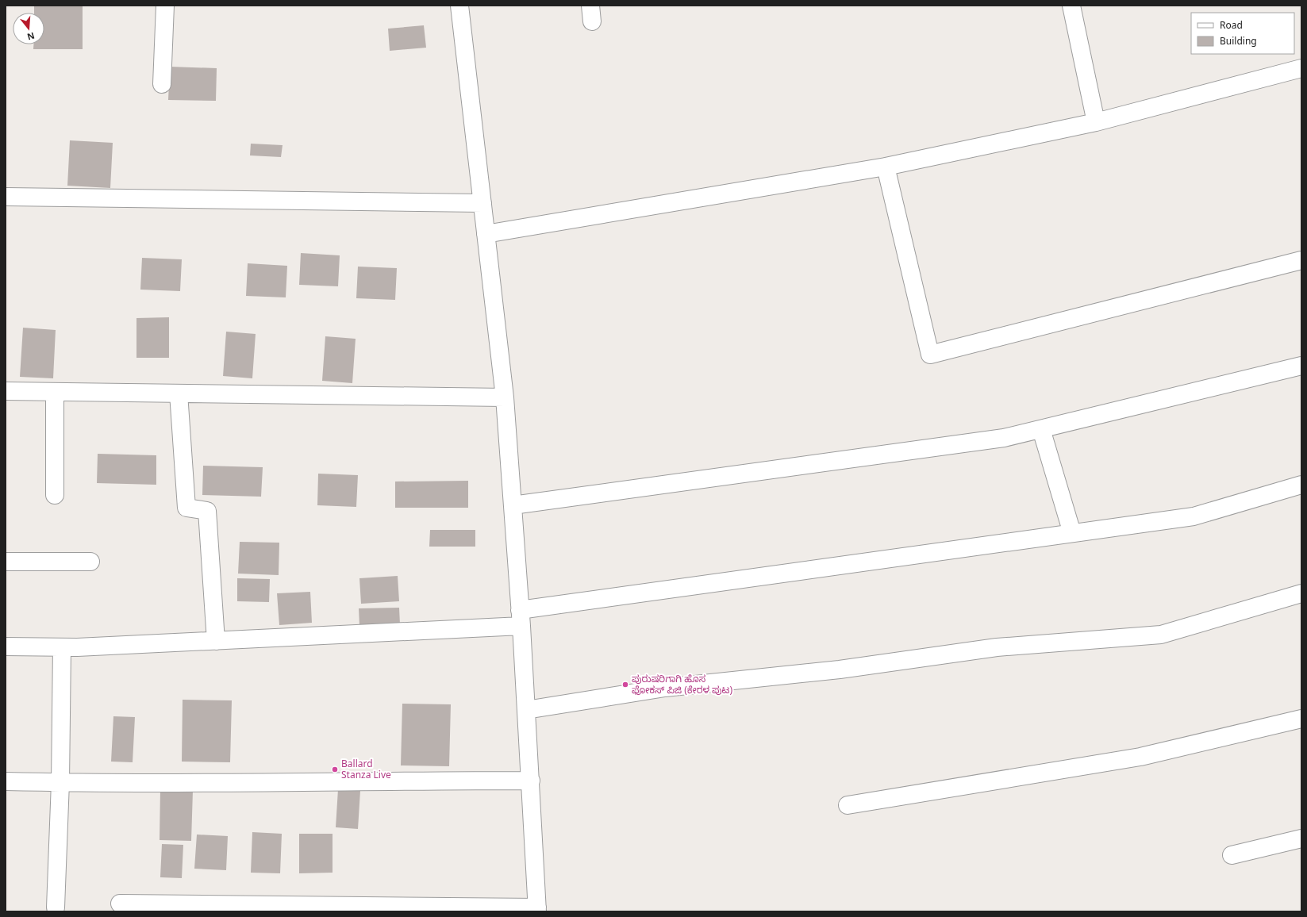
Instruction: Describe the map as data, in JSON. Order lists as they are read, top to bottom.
{
  "places": ["ಪುರುಷರಿಗಾಗಿ ಹೊಸ ಫೋಕಸ್ ಪಿಜಿ (ಕೇರಳ ಪುಟ)", "Ballard Stanza Live"],
  "legend": ["Road", "Building"],
  "north": "bottom"
}
